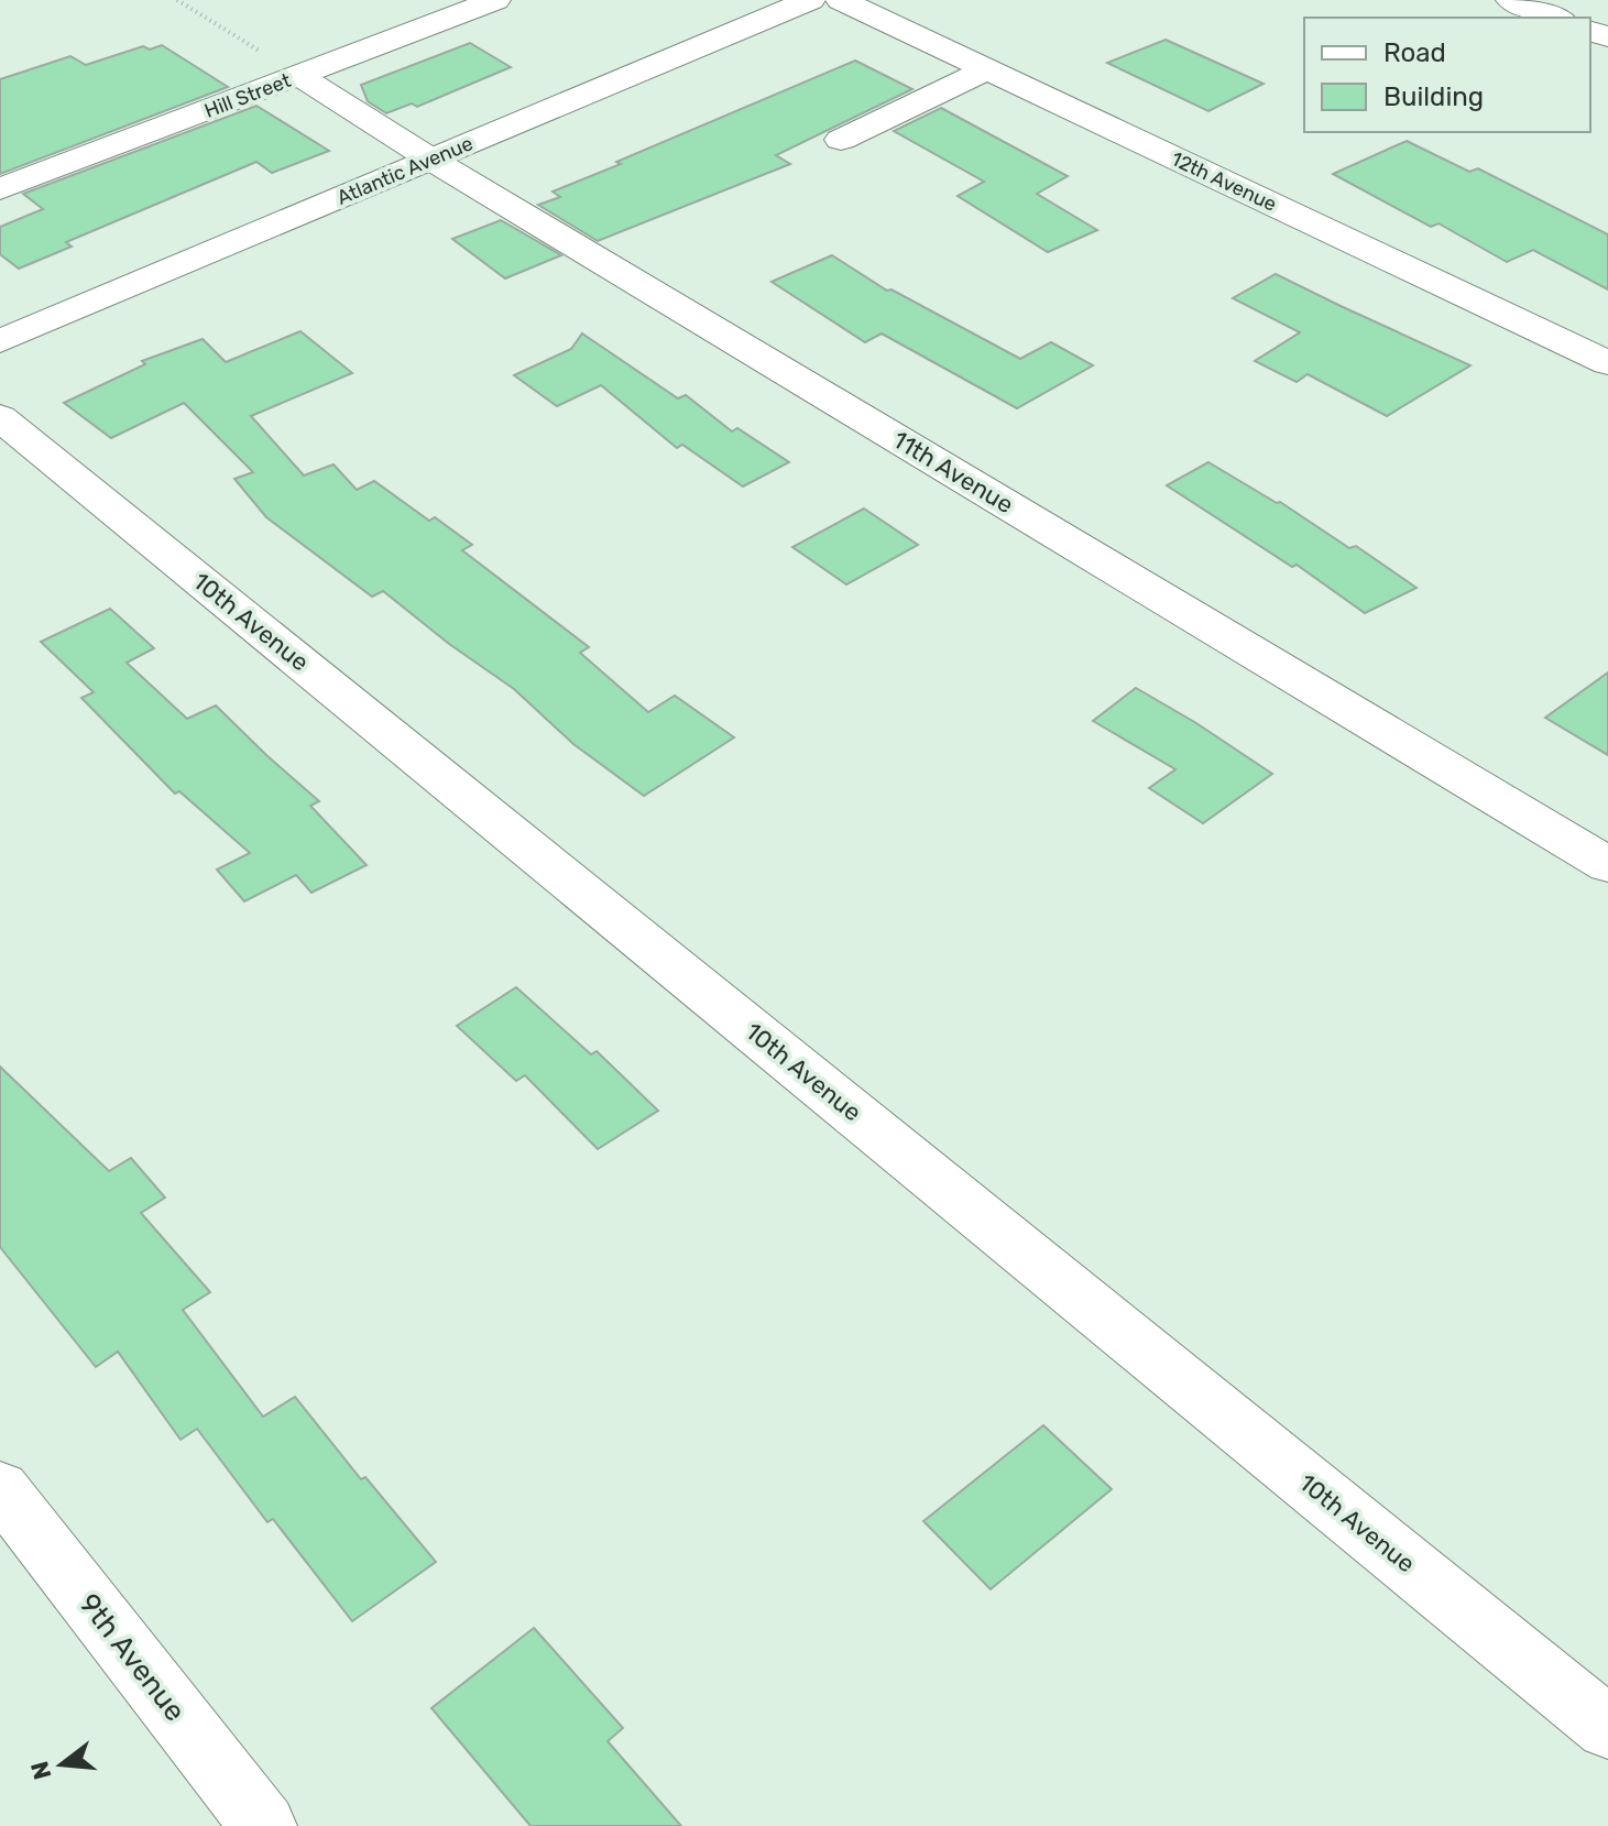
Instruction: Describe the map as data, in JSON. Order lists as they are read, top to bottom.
{
  "streets": {
    "street": [
      "Hill Street",
      "Atlantic Avenue",
      "12th Avenue",
      "11th Avenue",
      "10th Avenue",
      "9th Avenue"
    ]
  },
  "crossings": [
    ["Hill Street", "11th Avenue"],
    ["Atlantic Avenue", "11th Avenue"]
  ],
  "legend": ["Road", "Building"],
  "north": "left"
}
